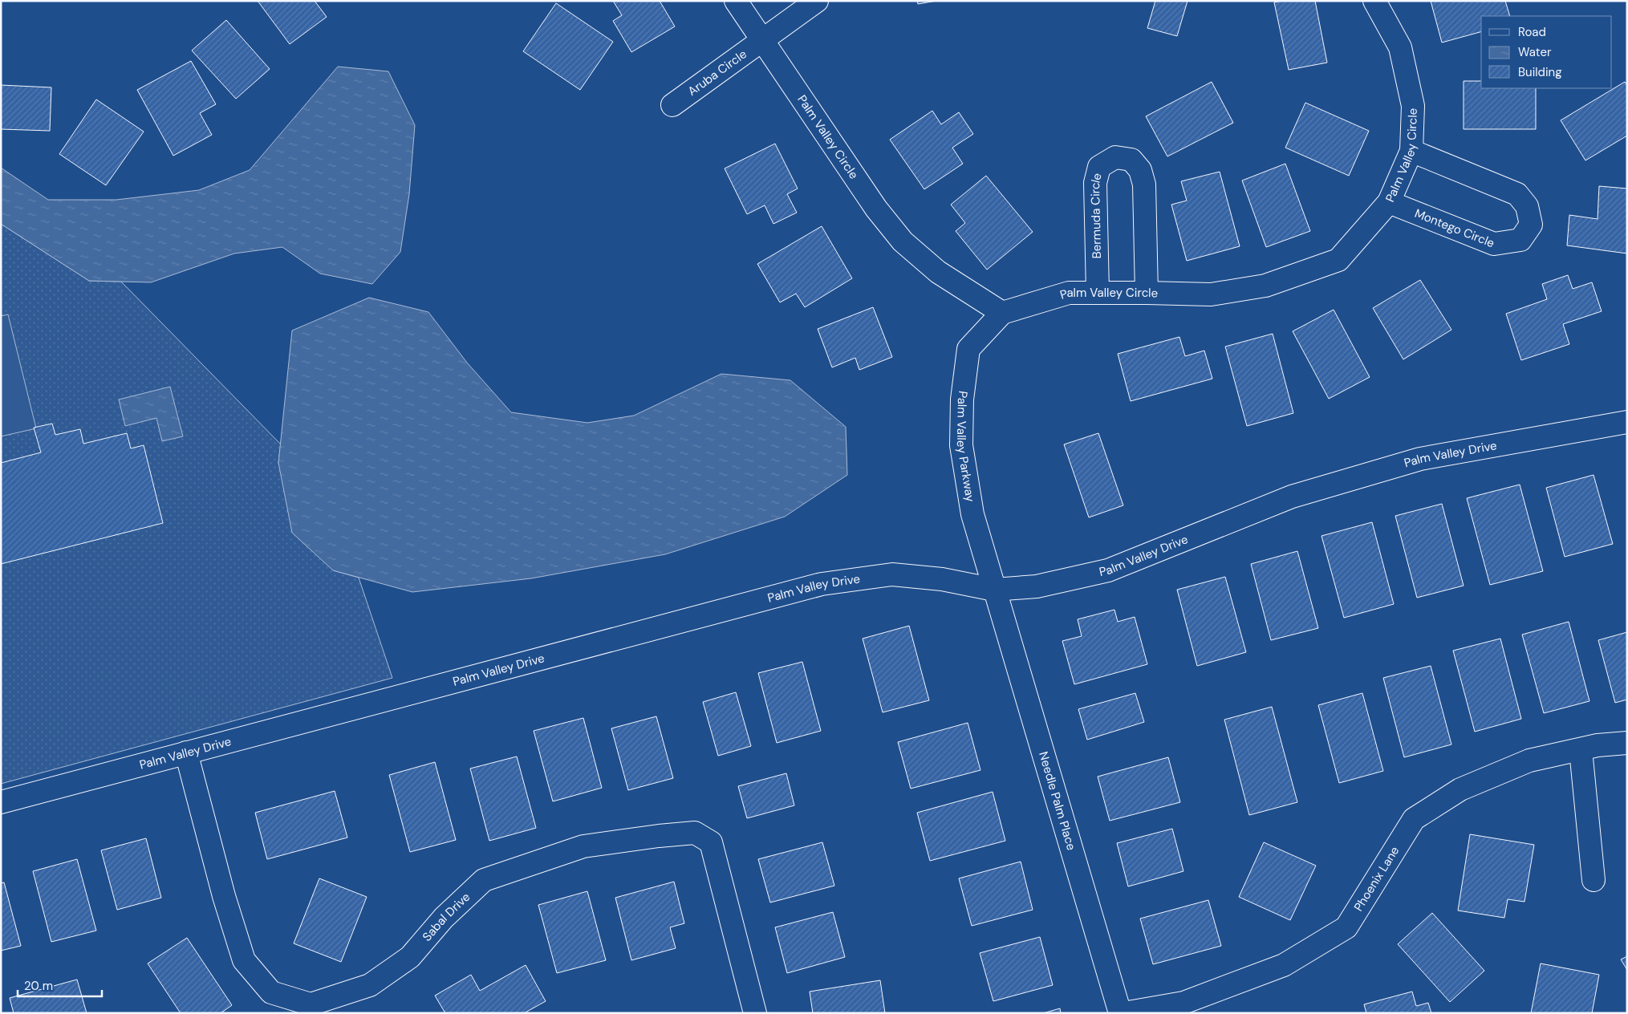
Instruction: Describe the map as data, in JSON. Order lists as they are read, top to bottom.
{
  "streets": {
    "street": [
      "Aruba Circle",
      "Palm Valley Circle",
      "Bermuda Circle",
      "Montego Circle",
      "Palm Valley Parkway",
      "Palm Valley Drive",
      "Needle Palm Place",
      "Phoenix Lane",
      "Sabal Drive"
    ]
  },
  "crossings": [
    ["Aruba Circle", "Palm Valley Circle"],
    ["Palm Valley Circle", "Bermuda Circle"],
    ["Palm Valley Circle", "Montego Circle"],
    ["Palm Valley Circle", "Palm Valley Parkway"],
    ["Palm Valley Parkway", "Palm Valley Drive"],
    ["Palm Valley Parkway", "Needle Palm Place"],
    ["Palm Valley Drive", "Needle Palm Place"],
    ["Palm Valley Drive", "Sabal Drive"]
  ],
  "legend": ["Road", "Water", "Building"],
  "scale_bar": "20 m"
}
